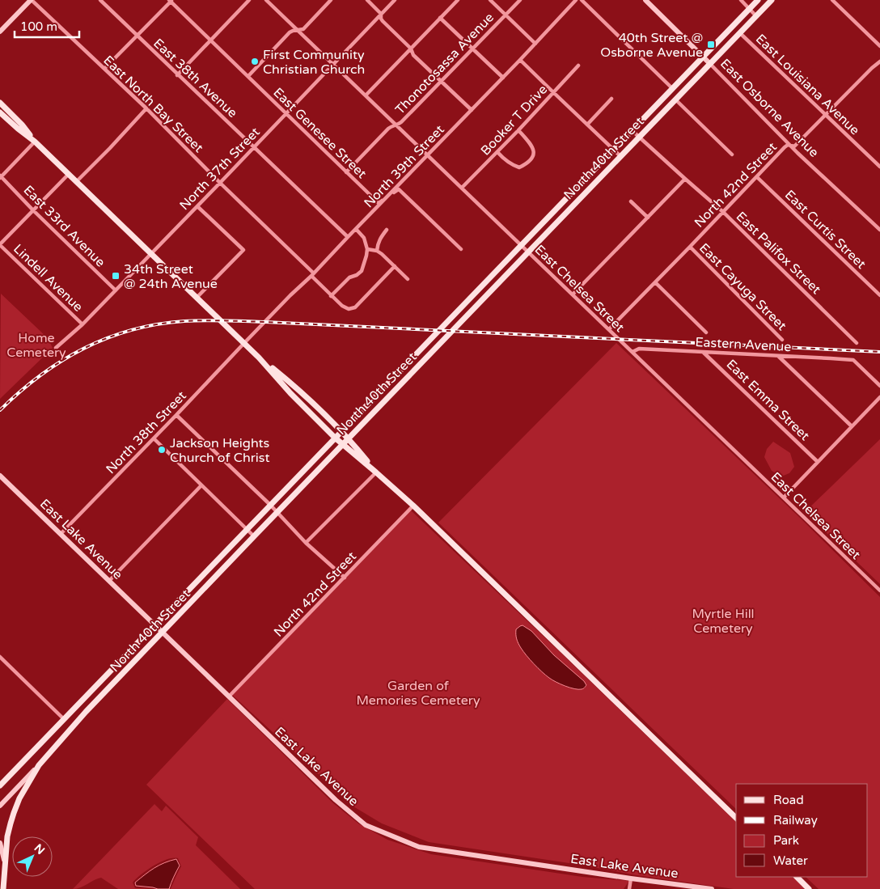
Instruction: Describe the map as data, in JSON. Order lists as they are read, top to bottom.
{
  "streets": {
    "main road": ["North 40th Street"],
    "street": [
      "Thonotosassa Avenue",
      "East 38th Avenue",
      "East Louisiana Avenue",
      "East North Bay Street",
      "East Osborne Avenue",
      "Booker T Drive",
      "East Genesee Street",
      "North 39th Street",
      "North 37th Street",
      "North 42nd Street",
      "East 33rd Avenue",
      "East Curtis Street",
      "East Palifox Street",
      "Lindell Avenue",
      "East Cayuga Street",
      "East Chelsea Street",
      "Eastern Avenue",
      "East Emma Street",
      "North 38th Street",
      "East Lake Avenue"
    ]
  },
  "crossings": [
    ["Thonotosassa Avenue", "East Genesee Street"],
    ["Thonotosassa Avenue", "East Chelsea Street"],
    ["East 38th Avenue", "North 39th Street"],
    ["East 38th Avenue", "North 37th Street"],
    ["East Louisiana Avenue", "North 40th Street"],
    ["East Louisiana Avenue", "North 42nd Street"],
    ["East North Bay Street", "North 39th Street"],
    ["East North Bay Street", "North 37th Street"],
    ["East Osborne Avenue", "North 40th Street"],
    ["East Osborne Avenue", "North 42nd Street"],
    ["Booker T Drive", "East Chelsea Street"],
    ["East Genesee Street", "North 39th Street"],
    ["East Genesee Street", "North 37th Street"],
    ["North 40th Street", "East Palifox Street"],
    ["North 40th Street", "East Chelsea Street"],
    ["North 40th Street", "East Lake Avenue"],
    ["North 39th Street", "East Chelsea Street"],
    ["North 39th Street", "North 38th Street"],
    ["North 37th Street", "East 33rd Avenue"],
    ["North 37th Street", "Lindell Avenue"],
    ["North 37th Street", "East Chelsea Street"],
    ["North 42nd Street", "East Curtis Street"],
    ["North 42nd Street", "East Palifox Street"],
    ["North 42nd Street", "East Cayuga Street"],
    ["North 42nd Street", "East Chelsea Street"],
    ["North 42nd Street", "East Lake Avenue"],
    ["East Chelsea Street", "Eastern Avenue"],
    ["Eastern Avenue", "East Emma Street"],
    ["North 38th Street", "East Lake Avenue"]
  ],
  "parks": ["Home Cemetery", "Myrtle Hill Cemetery", "Garden of Memories Cemetery"],
  "places": {
    "transit": ["40th Street @ Osborne Avenue", "34th Street @ 24th Avenue"],
    "other": ["First Community Christian Church", "Jackson Heights Church of Christ"]
  },
  "legend": [
    "Road",
    "Railway",
    "Park",
    "Water"
  ],
  "scale_bar": "100 m",
  "north": "top right"
}
